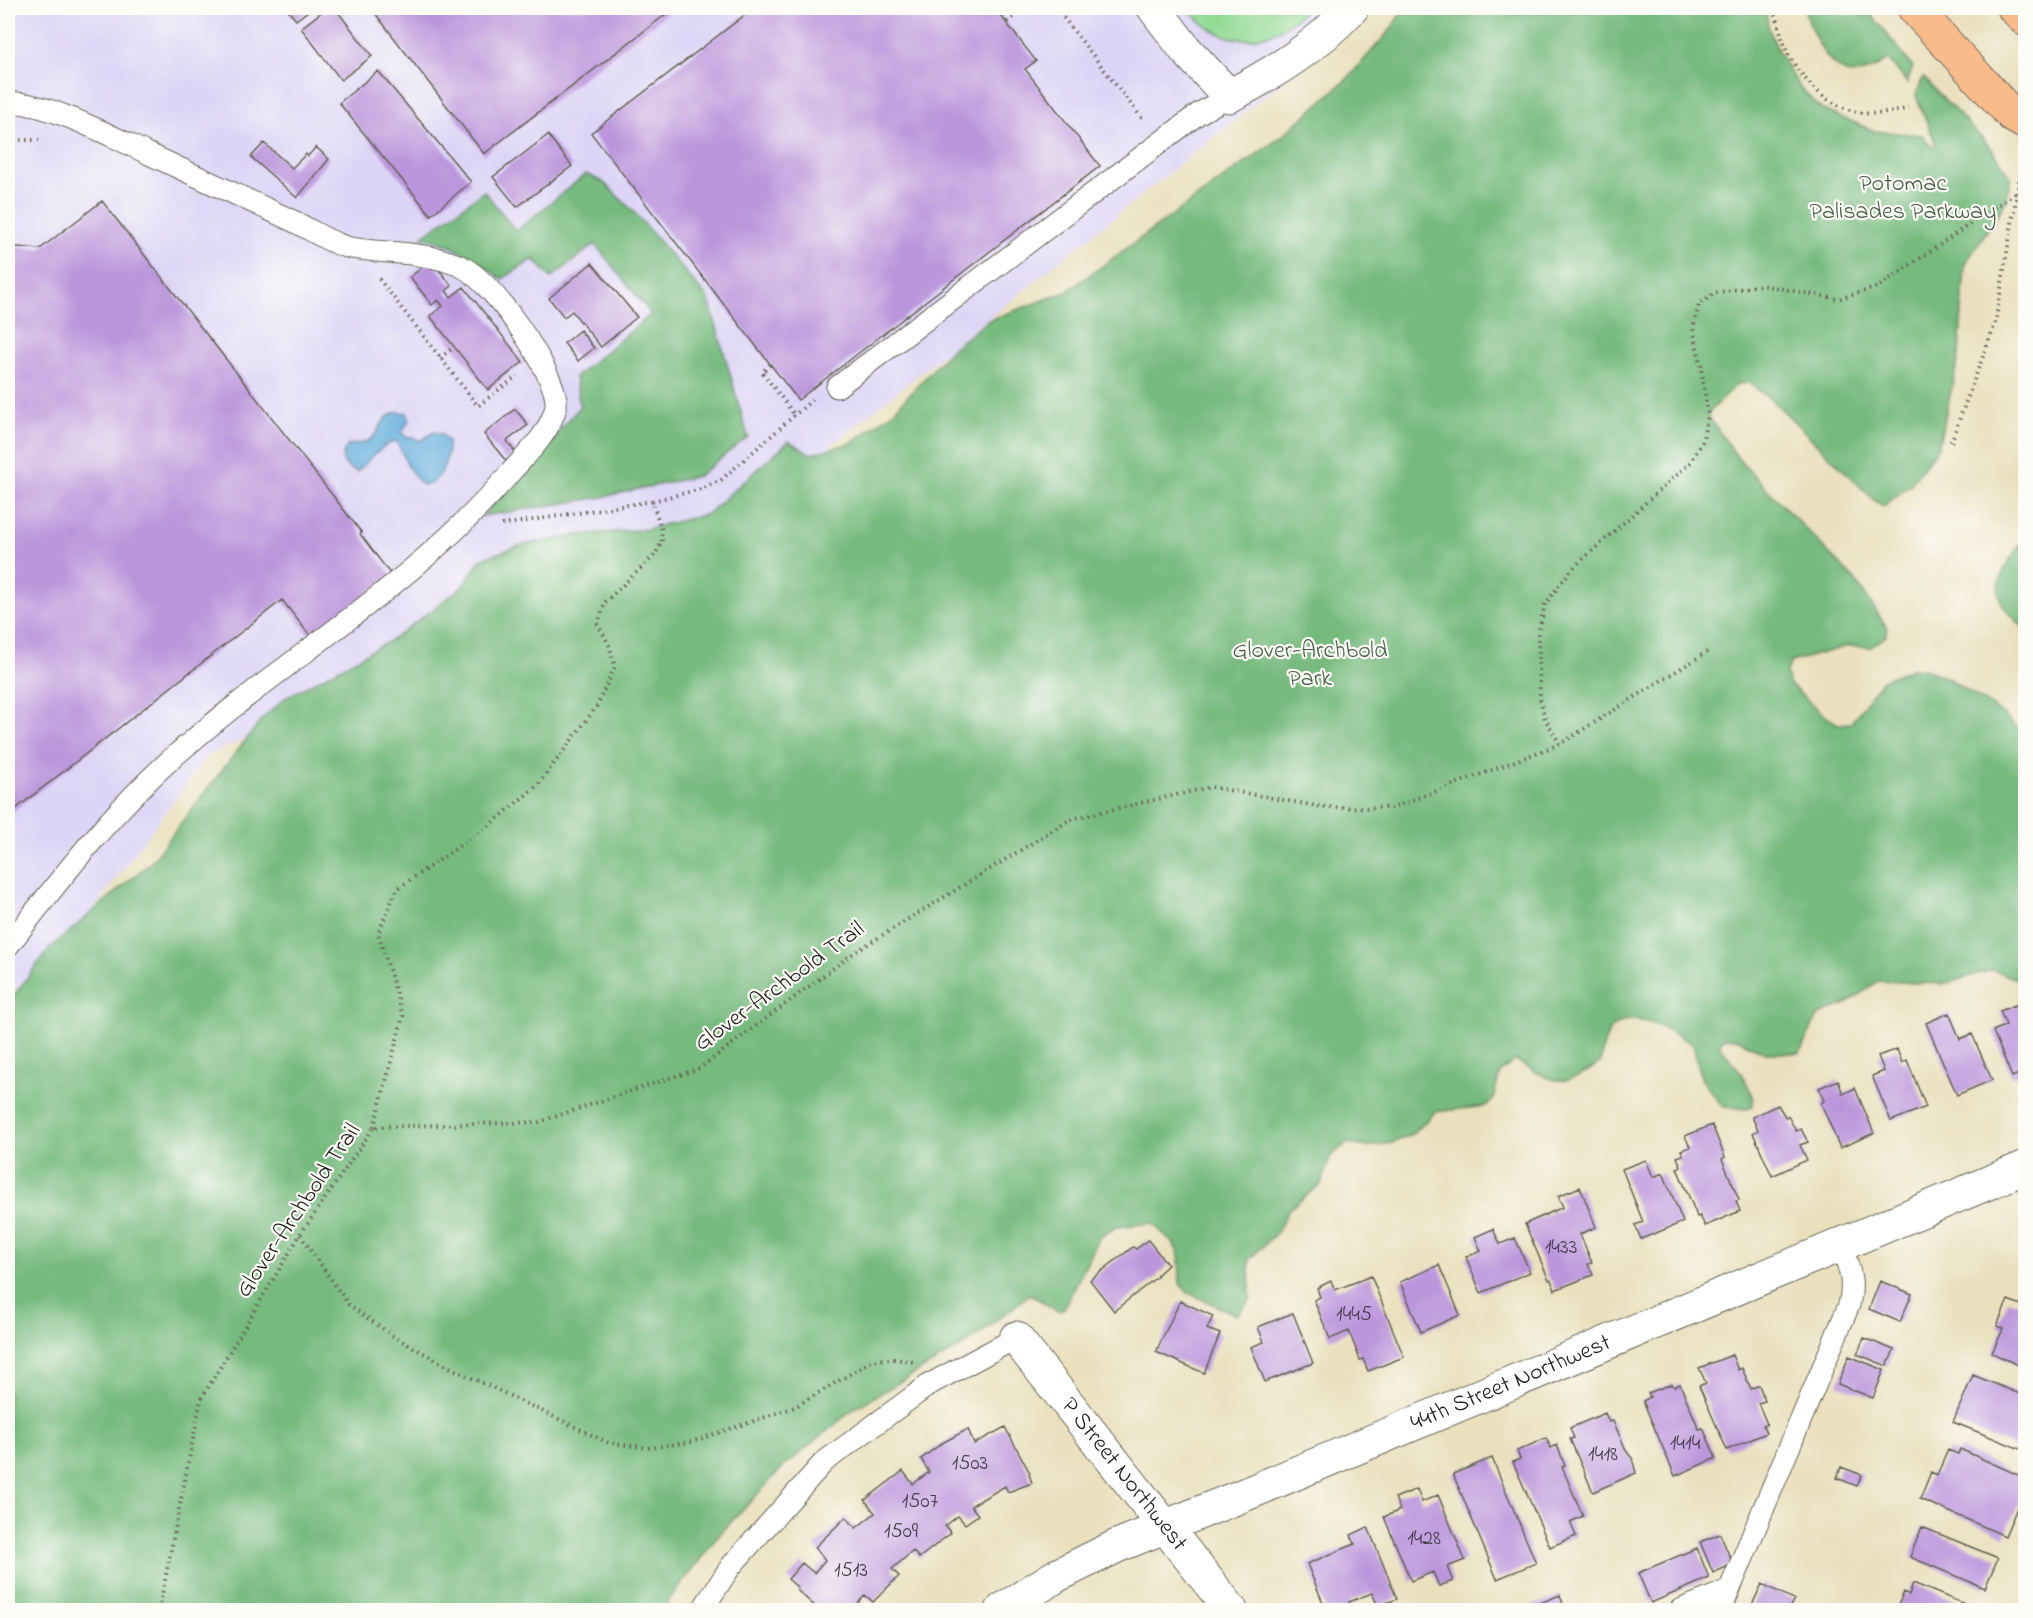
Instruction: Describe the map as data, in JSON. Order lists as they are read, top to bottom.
{
  "streets": {
    "street": ["44th Street Northwest", "P Street Northwest"],
    "path": ["Glover-Archbold Trail"]
  },
  "crossings": [
    ["44th Street Northwest", "P Street Northwest"]
  ],
  "parks": ["Potomac Palisades Parkway", "Glover-Archbold Park"],
  "house_numbers": [
    "1433",
    "1445",
    "1414",
    "1418",
    "1503",
    "1507",
    "1509",
    "1428",
    "1513"
  ]
}
